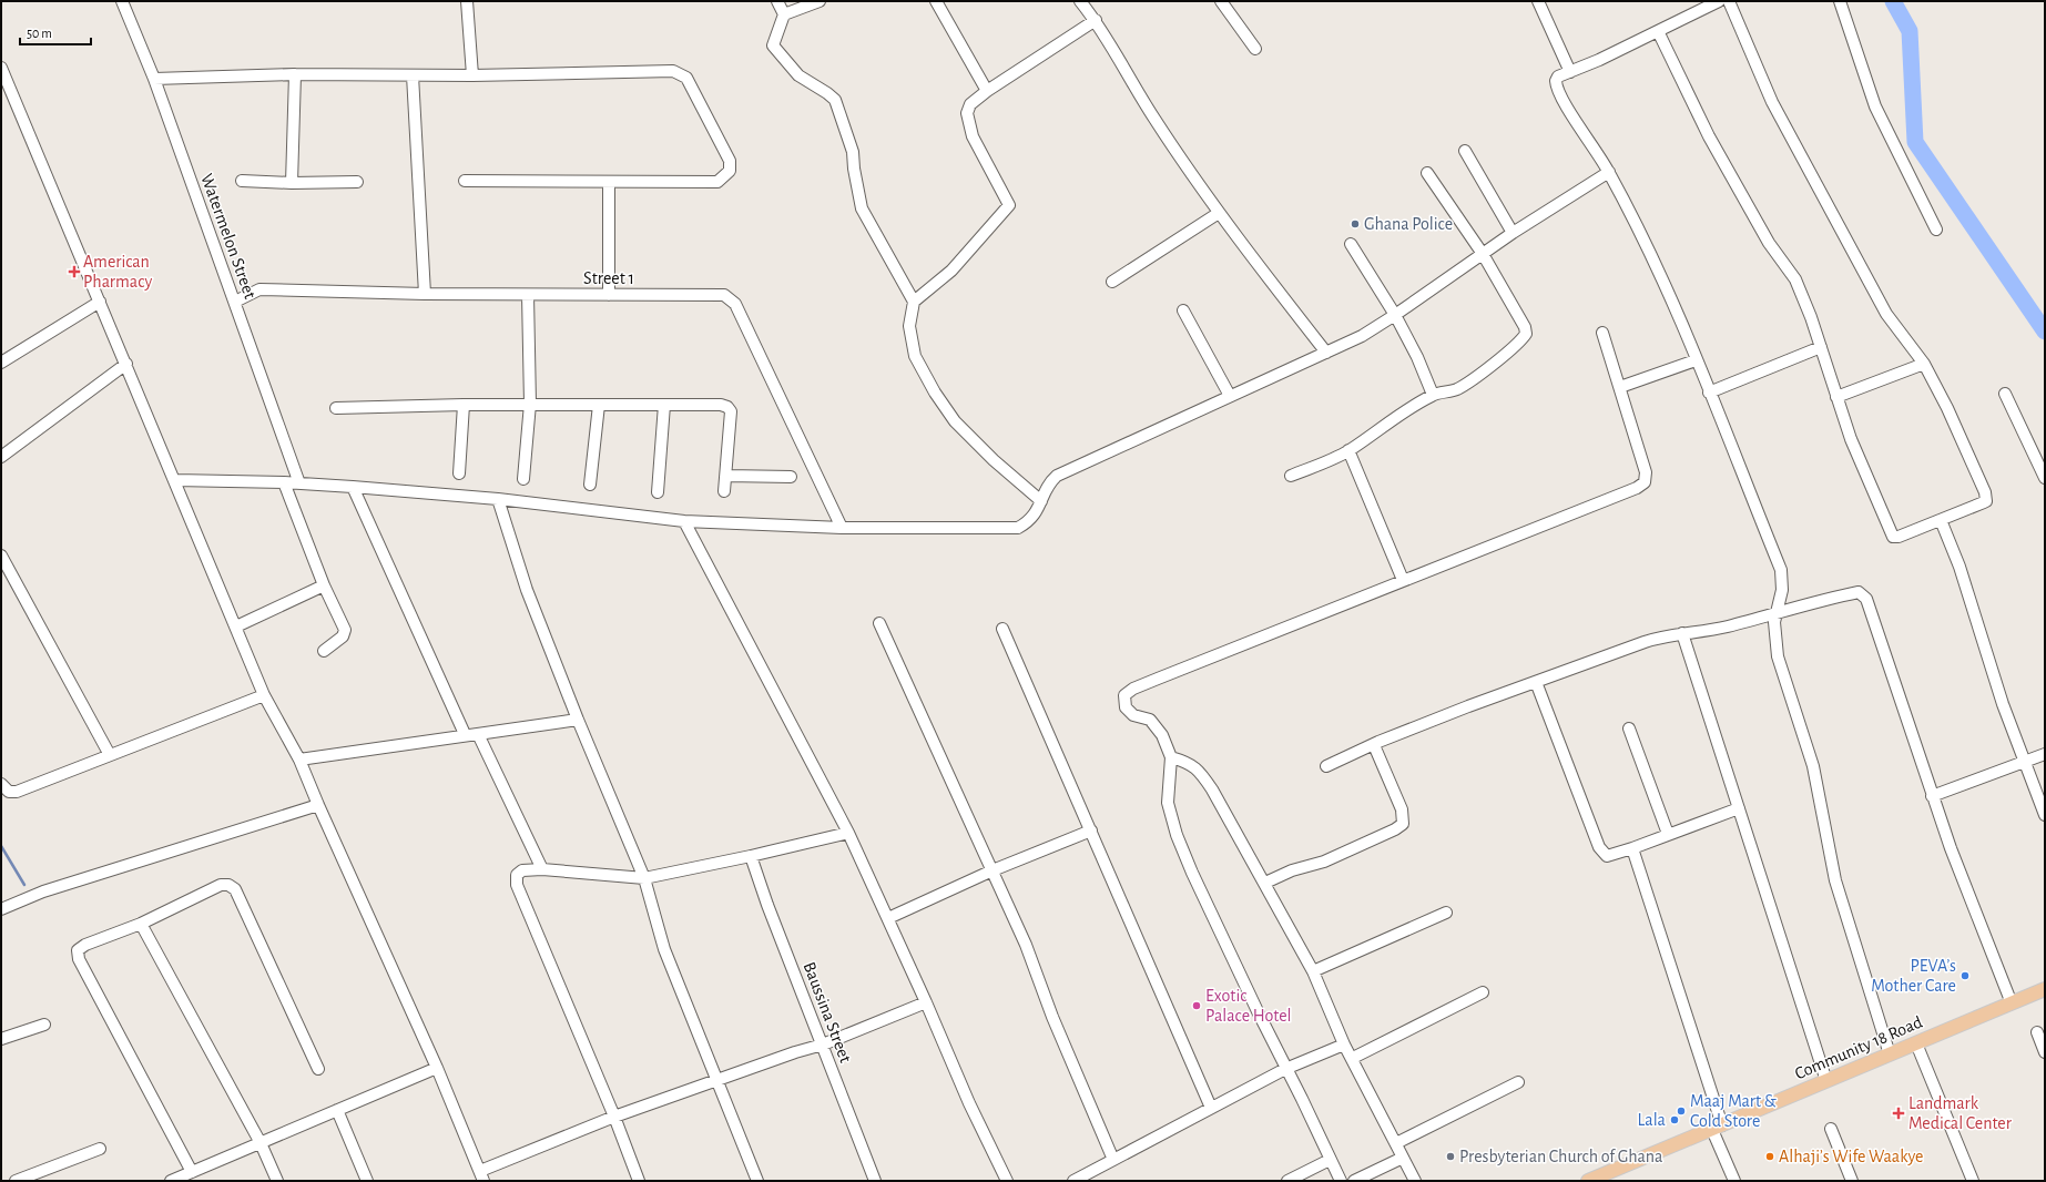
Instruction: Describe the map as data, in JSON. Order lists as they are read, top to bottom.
{
  "streets": {
    "main road": ["Community 18 Road"],
    "street": ["Watermelon Street", "Street 1", "Baussina Street"]
  },
  "crossings": [
    ["Watermelon Street", "Street 1"]
  ],
  "places": {
    "other": [
      "Ghana Police",
      "PEVA’s Mother Care",
      "Exotic Palace Hotel",
      "Maaj Mart & Cold Store",
      "Lala",
      "Presbyterian Church of Ghana",
      "Alhaji’s Wife Waakye"
    ],
    "health": ["American Pharmacy", "Landmark Medical Center"]
  },
  "scale_bar": "50 m"
}
